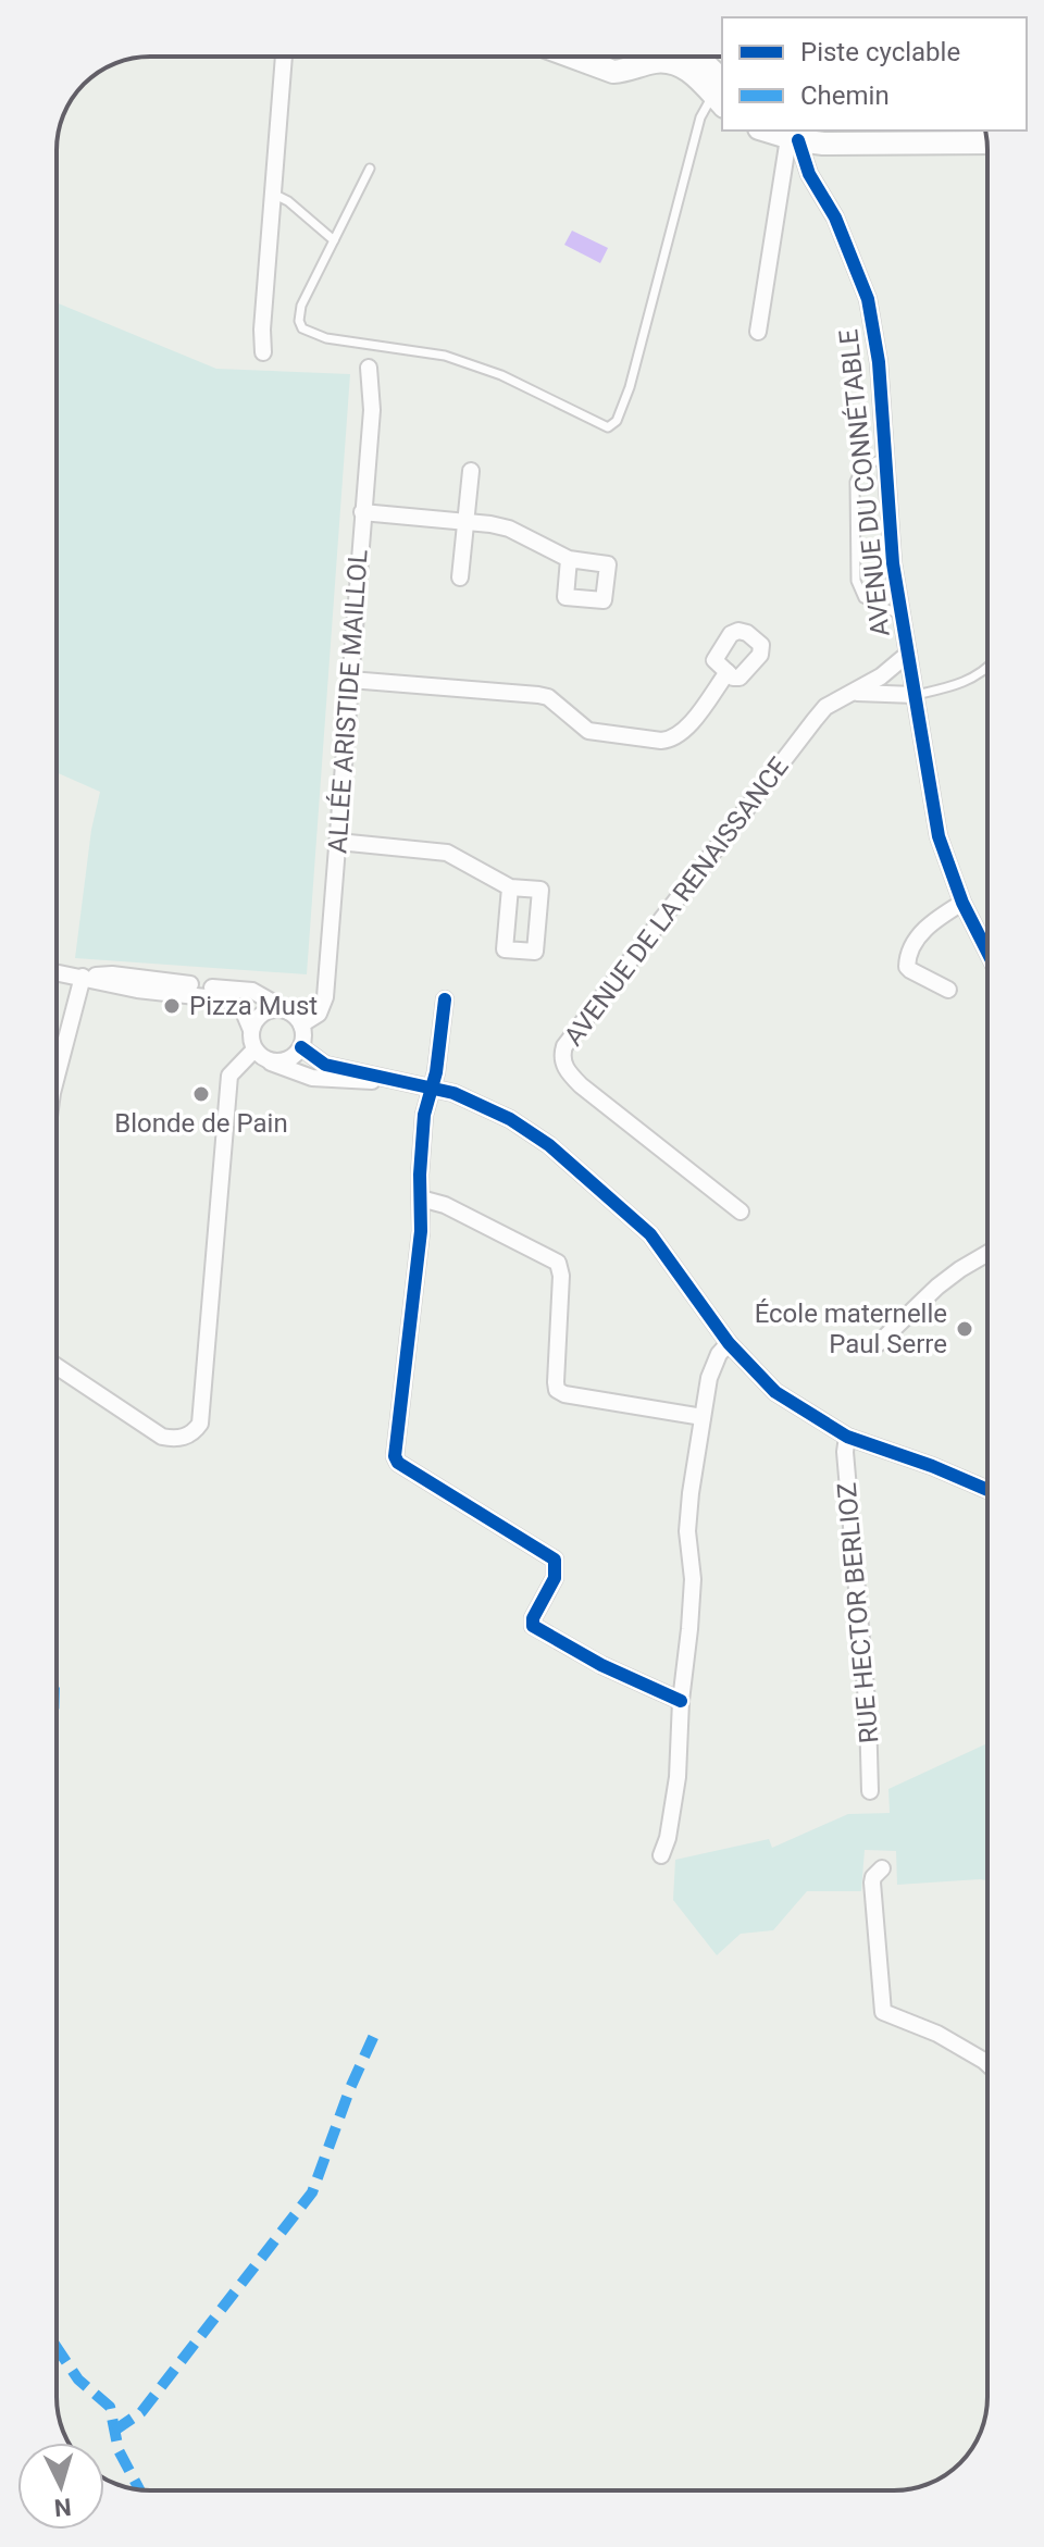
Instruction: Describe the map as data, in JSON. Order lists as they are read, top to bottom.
{
  "streets": {
    "street": [
      "AVENUE DU CONNÉTABLE",
      "ALLÉE ARISTIDE MAILLOL",
      "AVENUE DE LA RENAISSANCE",
      "RUE HECTOR BERLIOZ"
    ]
  },
  "places": ["Pizza Must", "Blonde de Pain", "École maternelle Paul Serre"],
  "legend": ["Piste cyclable", "Chemin"],
  "north": "bottom"
}
